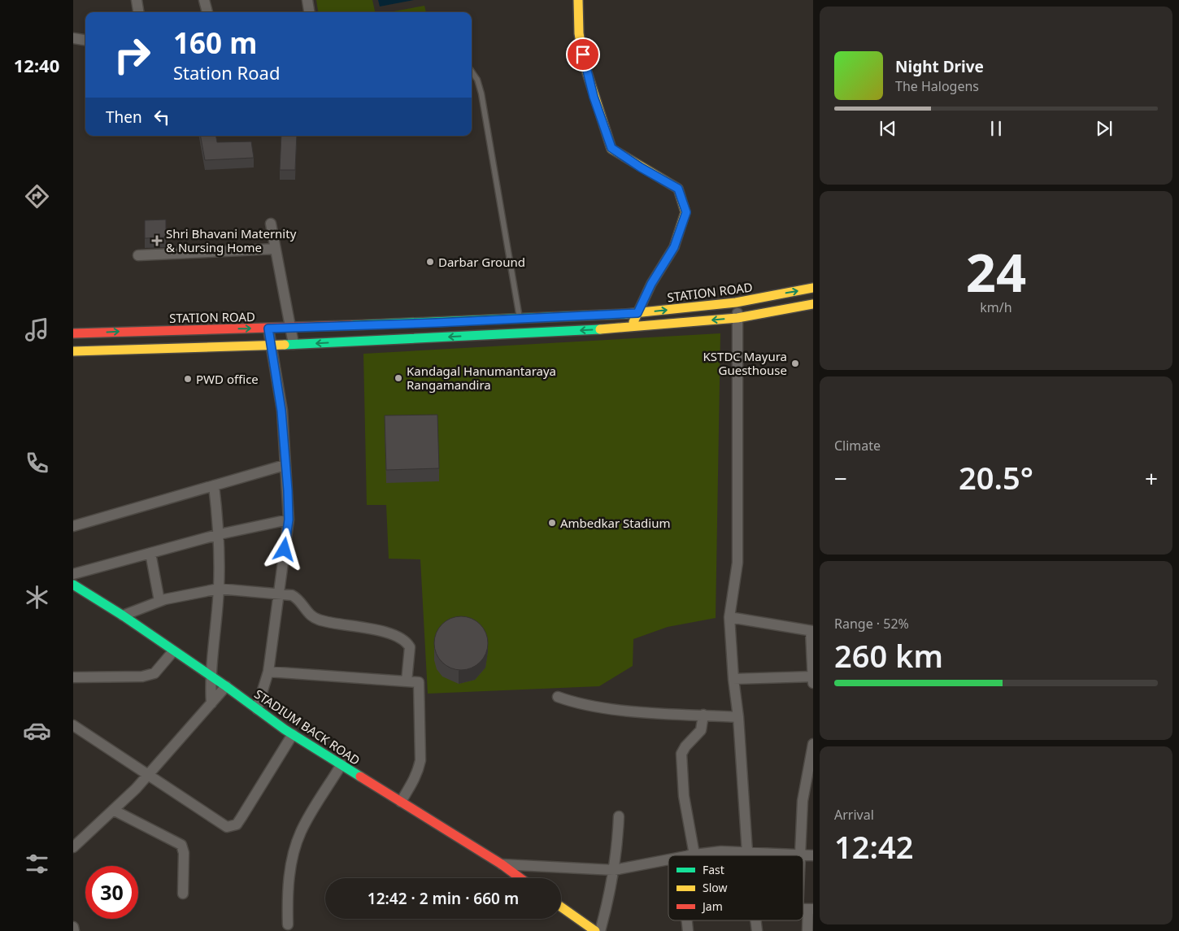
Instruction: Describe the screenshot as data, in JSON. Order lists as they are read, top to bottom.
{
  "streets": {
    "main road": ["STATION ROAD", "STADIUM BACK ROAD"]
  },
  "places": {
    "health": ["Shri Bhavani Maternity & Nursing Home"],
    "other": [
      "Darbar Ground",
      "KSTDC Mayura Guesthouse",
      "Kandagal Hanumantaraya Rangamandira",
      "PWD office",
      "Ambedkar Stadium"
    ]
  },
  "legend": ["Fast", "Slow", "Jam"],
  "page": {
    "tabs": "12:40",
    "turn": ["160 m", "Station Road"],
    "song": ["Night Drive", "The Halogens"],
    "then": "Then",
    "tile": [
      ["24", "km/h"],
      "Climate",
      ["Range · 52%", "260 km"],
      ["Arrival", "12:42"]
    ],
    "heat": ["−", "20.5°", "+"],
    "limit": "30",
    "trip": "12:42 · 2 min · 660 m"
  }
}
